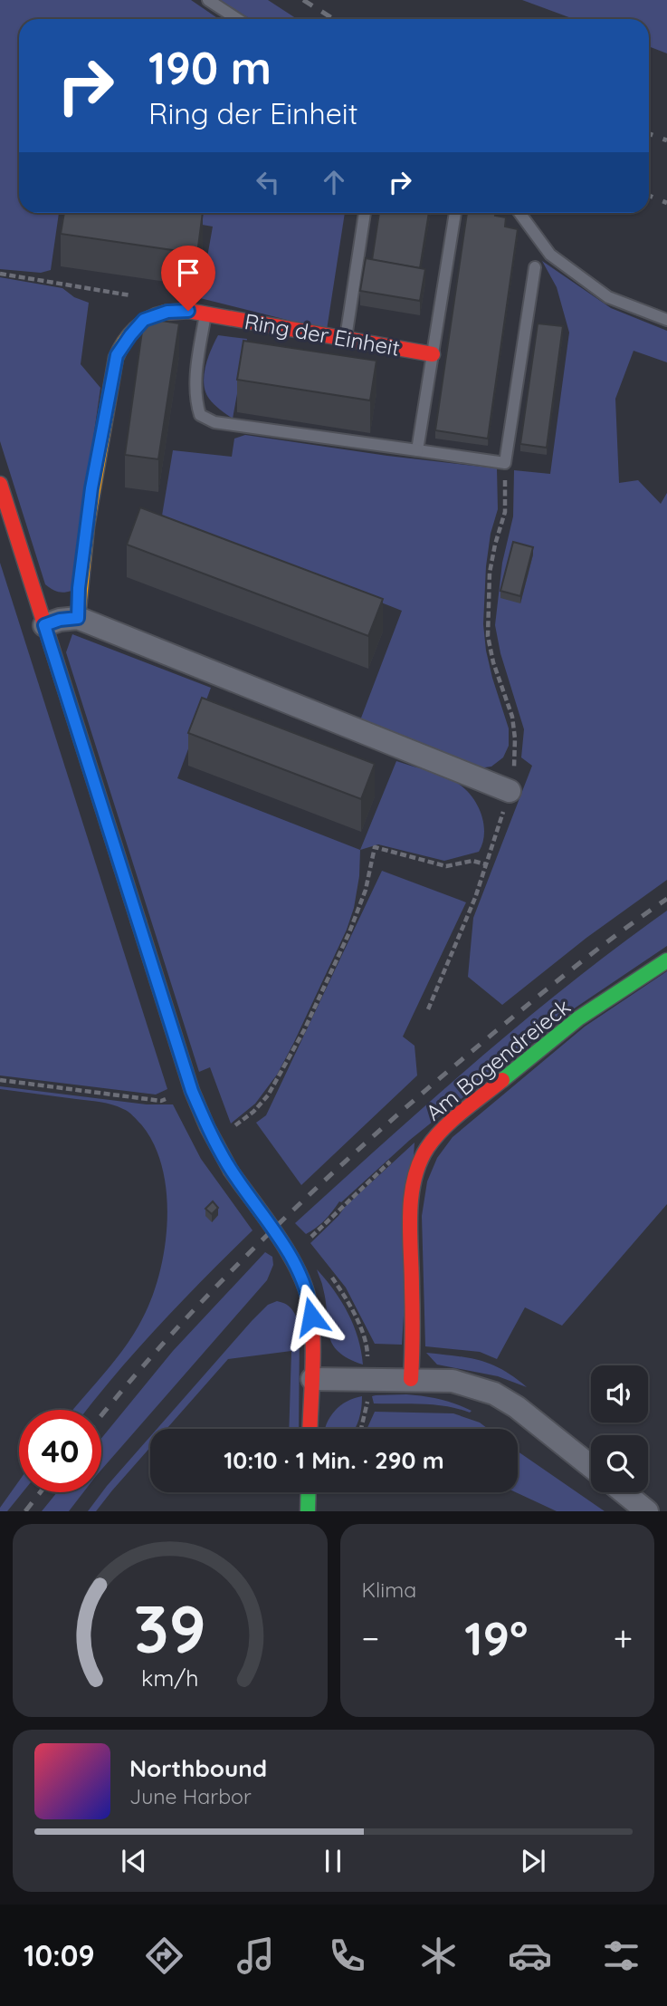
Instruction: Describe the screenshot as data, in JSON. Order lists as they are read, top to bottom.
{
  "streets": {
    "street": ["Ring der Einheit", "Am Bogendreieck"]
  },
  "page": {
    "turn": ["190 m", "Ring der Einheit"],
    "limit": "40",
    "trip": "10:10 · 1 Min. · 290 m",
    "tile": "Klima",
    "heat": ["−", "19°", "+"],
    "song": ["Northbound", "June Harbor"],
    "tabs": "10:09",
    "gauge": ["39", "km/h"]
  }
}
